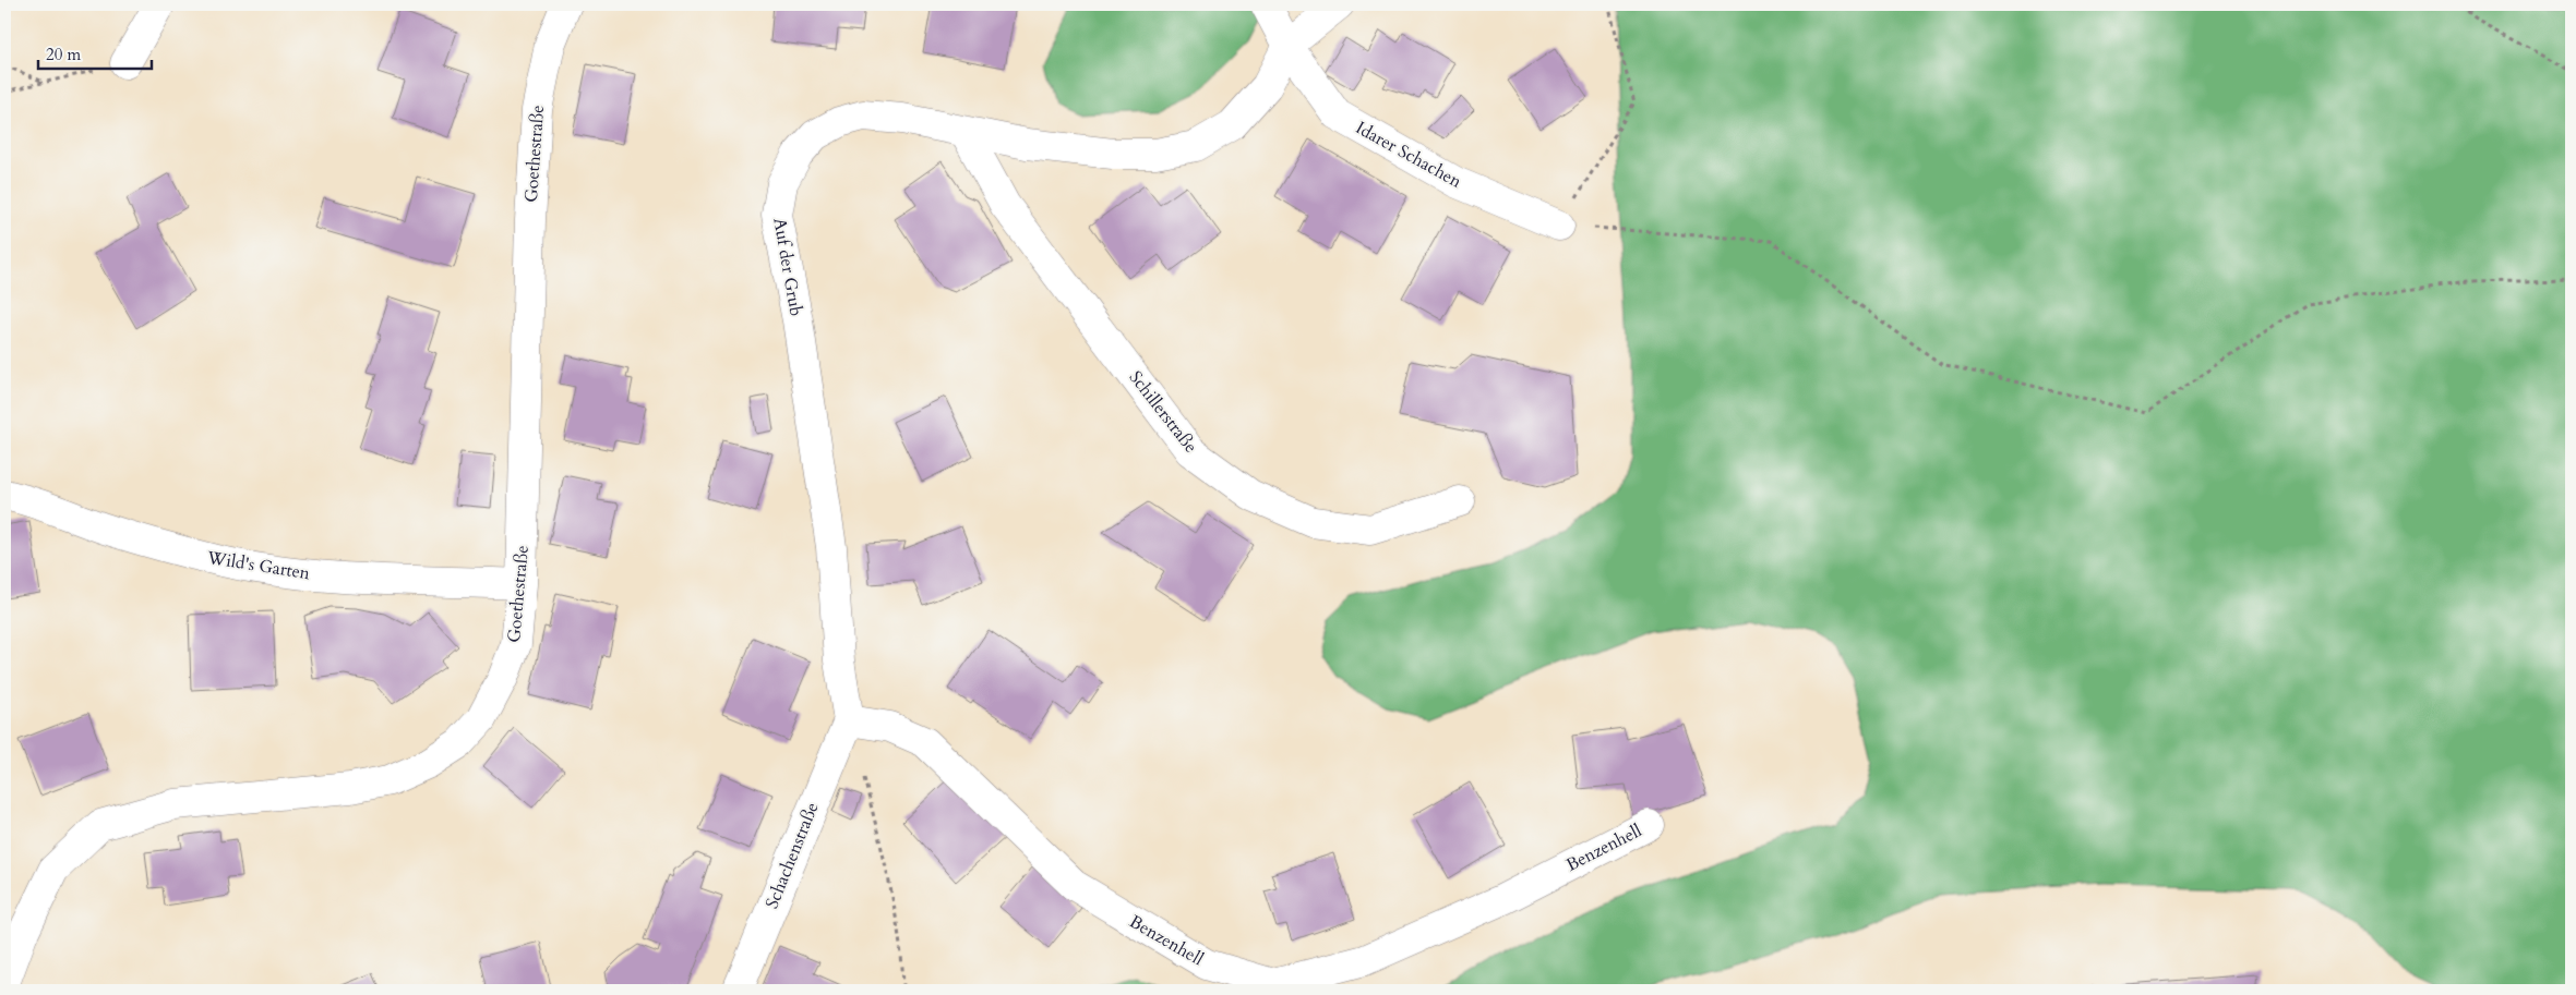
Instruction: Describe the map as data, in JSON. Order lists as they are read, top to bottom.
{
  "streets": {
    "street": [
      "Goethestraße",
      "Idarer Schachen",
      "Auf der Grub",
      "Schillerstraße",
      "Wild's Garten",
      "Benzenhell",
      "Schachenstraße"
    ]
  },
  "crossings": [
    ["Goethestraße", "Wild's Garten"],
    ["Idarer Schachen", "Auf der Grub"],
    ["Auf der Grub", "Schillerstraße"],
    ["Auf der Grub", "Benzenhell"],
    ["Auf der Grub", "Schachenstraße"],
    ["Benzenhell", "Schachenstraße"]
  ],
  "scale_bar": "20 m"
}
